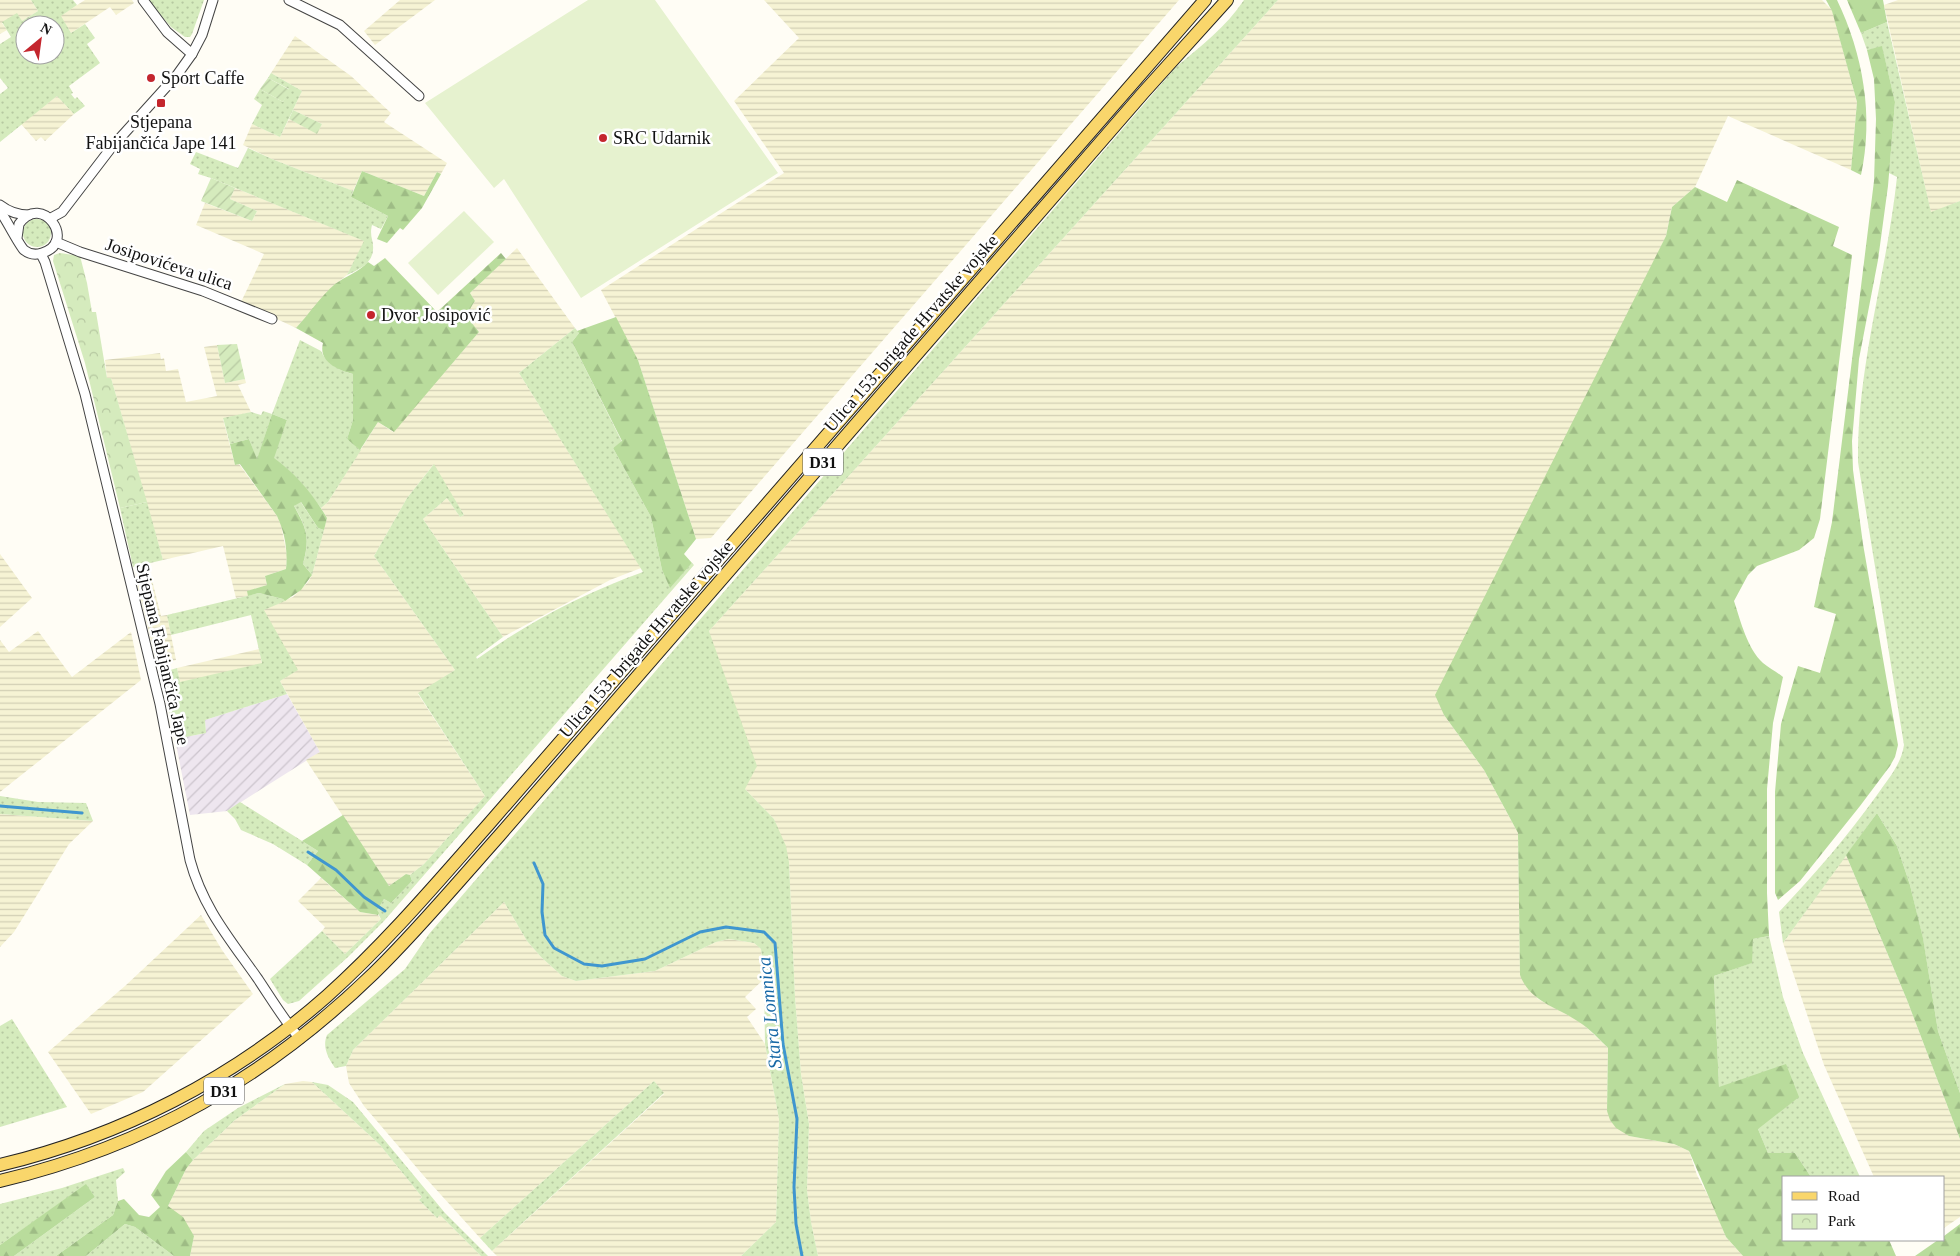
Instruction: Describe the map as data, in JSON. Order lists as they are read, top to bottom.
{
  "streets": {
    "main road": ["Ulica 153. brigade Hrvatske vojske", "D31"],
    "street": ["Josipovićeva ulica", "Stjepana Fabijančića Jape"]
  },
  "crossings": [
    ["Josipovićeva ulica", "Stjepana Fabijančića Jape"],
    ["Ulica 153. brigade Hrvatske vojske", "Stjepana Fabijančića Jape"]
  ],
  "water": ["Stara Lomnica"],
  "places": {
    "other": ["Sport Caffe", "SRC Udarnik", "Dvor Josipović"],
    "transit": ["Stjepana Fabijančića Jape 141"]
  },
  "legend": ["Road", "Park"],
  "north": "top right"
}
